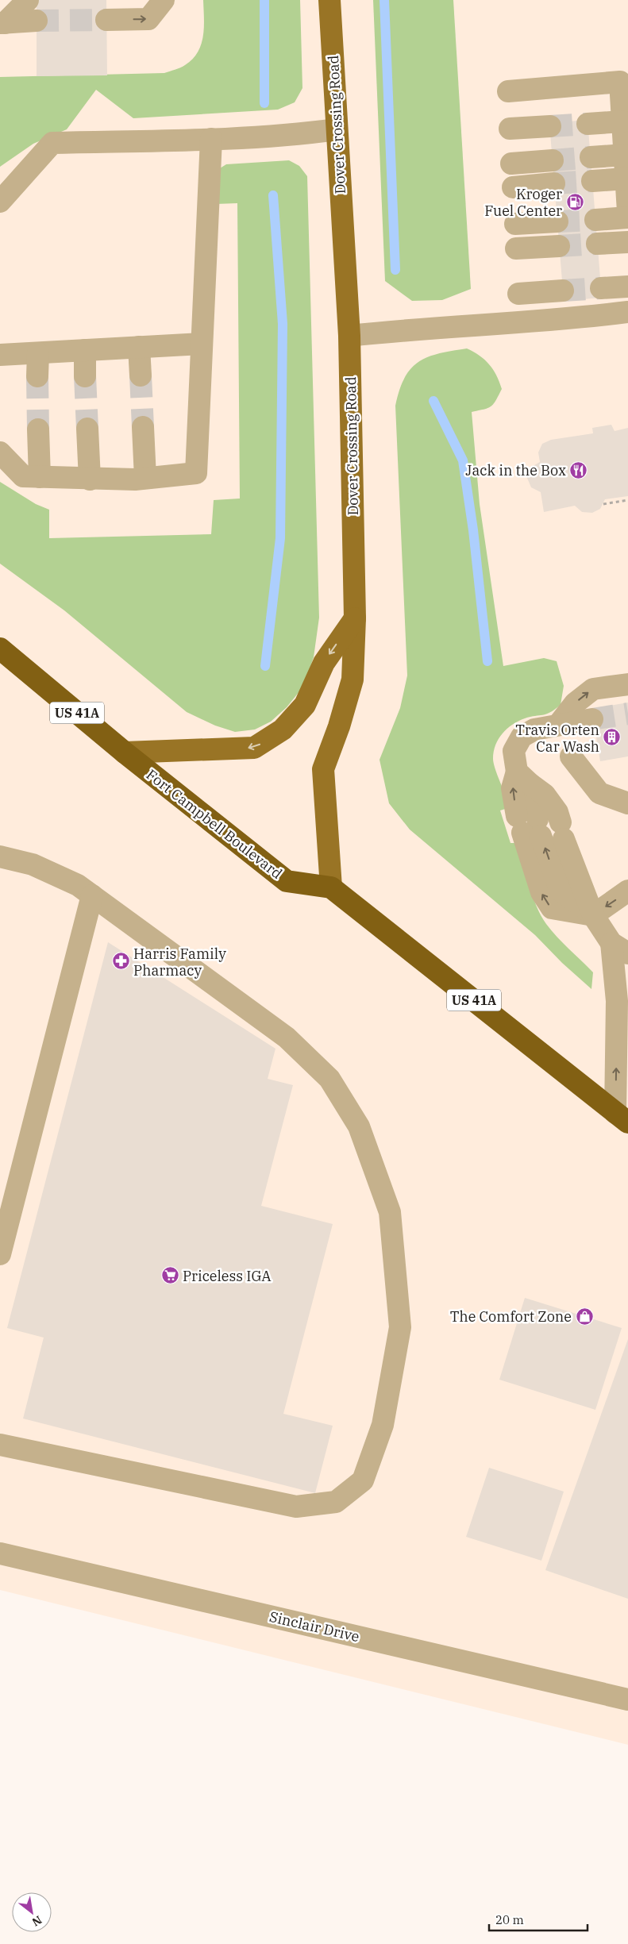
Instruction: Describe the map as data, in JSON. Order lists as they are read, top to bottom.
{
  "streets": {
    "highway": ["US 41A", "Fort Campbell Boulevard"],
    "main road": ["Dover Crossing Road"],
    "street": ["Sinclair Drive"]
  },
  "crossings": [
    ["Dover Crossing Road", "US 41A"],
    ["Dover Crossing Road", "Fort Campbell Boulevard"],
    ["US 41A", "Fort Campbell Boulevard"]
  ],
  "places": {
    "fuel station": ["Kroger Fuel Center"],
    "restaurant": ["Jack in the Box"],
    "building": ["Travis Orten Car Wash"],
    "pharmacy": ["Harris Family Pharmacy"],
    "supermarket": ["Priceless IGA"],
    "shop": ["The Comfort Zone"]
  },
  "scale_bar": "20 m",
  "north": "bottom right"
}
